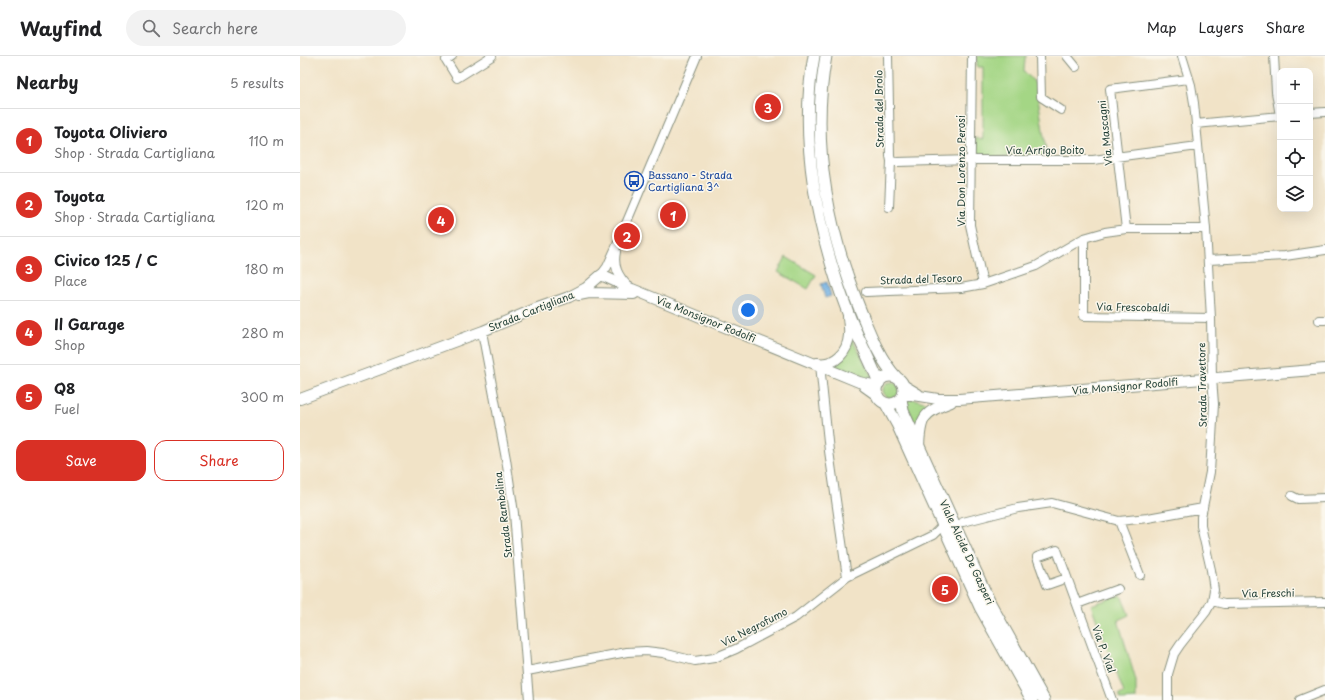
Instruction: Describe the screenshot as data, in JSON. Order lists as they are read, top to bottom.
{
  "streets": {
    "main road": ["Viale Alcide De Gasperi"],
    "street": [
      "Strada del Brolo",
      "Via Mascagni",
      "Via Arrigo Boito",
      "Via Don Lorenzo Perosi",
      "Strada del Tesoro",
      "Via Frescobaldi",
      "Strada Cartigliana",
      "Via Monsignor Rodolfi",
      "Strada Travettore",
      "Strada Rambolina",
      "Via Freschi",
      "Via Negrofumo",
      "Via P. Vial"
    ]
  },
  "crossings": [
    ["Strada del Brolo", "Via Arrigo Boito"],
    ["Via Mascagni", "Via Arrigo Boito"],
    ["Via Mascagni", "Strada del Tesoro"],
    ["Via Mascagni", "Strada Travettore"],
    ["Via Arrigo Boito", "Via Don Lorenzo Perosi"],
    ["Via Arrigo Boito", "Strada Travettore"],
    ["Via Don Lorenzo Perosi", "Strada del Tesoro"],
    ["Strada del Tesoro", "Via Frescobaldi"],
    ["Strada del Tesoro", "Strada Travettore"],
    ["Via Frescobaldi", "Strada Travettore"],
    ["Strada Cartigliana", "Via Monsignor Rodolfi"],
    ["Strada Cartigliana", "Strada Rambolina"],
    ["Via Monsignor Rodolfi", "Strada Travettore"],
    ["Via Monsignor Rodolfi", "Viale Alcide De Gasperi"],
    ["Strada Travettore", "Via Freschi"],
    ["Strada Rambolina", "Via Negrofumo"],
    ["Viale Alcide De Gasperi", "Via Negrofumo"]
  ],
  "places": {
    "bus stop": ["Bassano - Strada Cartigliana 3^"]
  },
  "page": {
    "header": "Wayfind",
    "search": "Search here",
    "nav": ["Map", "Layers", "Share"],
    "heading": ["Nearby", "5 results"],
    "map_buttons": ["+", "−"],
    "pins": [
      "3",
      "1",
      "4",
      "2",
      "5"
    ],
    "list": [
      {
        "mark": "1",
        "name": "Toyota Oliviero",
        "note": "Shop · Strada Cartigliana",
        "value": "110 m"
      },
      {
        "mark": "2",
        "name": "Toyota",
        "note": "Shop · Strada Cartigliana",
        "value": "120 m"
      },
      {
        "mark": "3",
        "name": "Civico 125 / C",
        "note": "Place",
        "value": "180 m"
      },
      {
        "mark": "4",
        "name": "Il Garage",
        "note": "Shop",
        "value": "280 m"
      },
      {
        "mark": "5",
        "name": "Q8",
        "note": "Fuel",
        "value": "300 m"
      }
    ],
    "buttons": ["Save", "Share"]
  }
}
